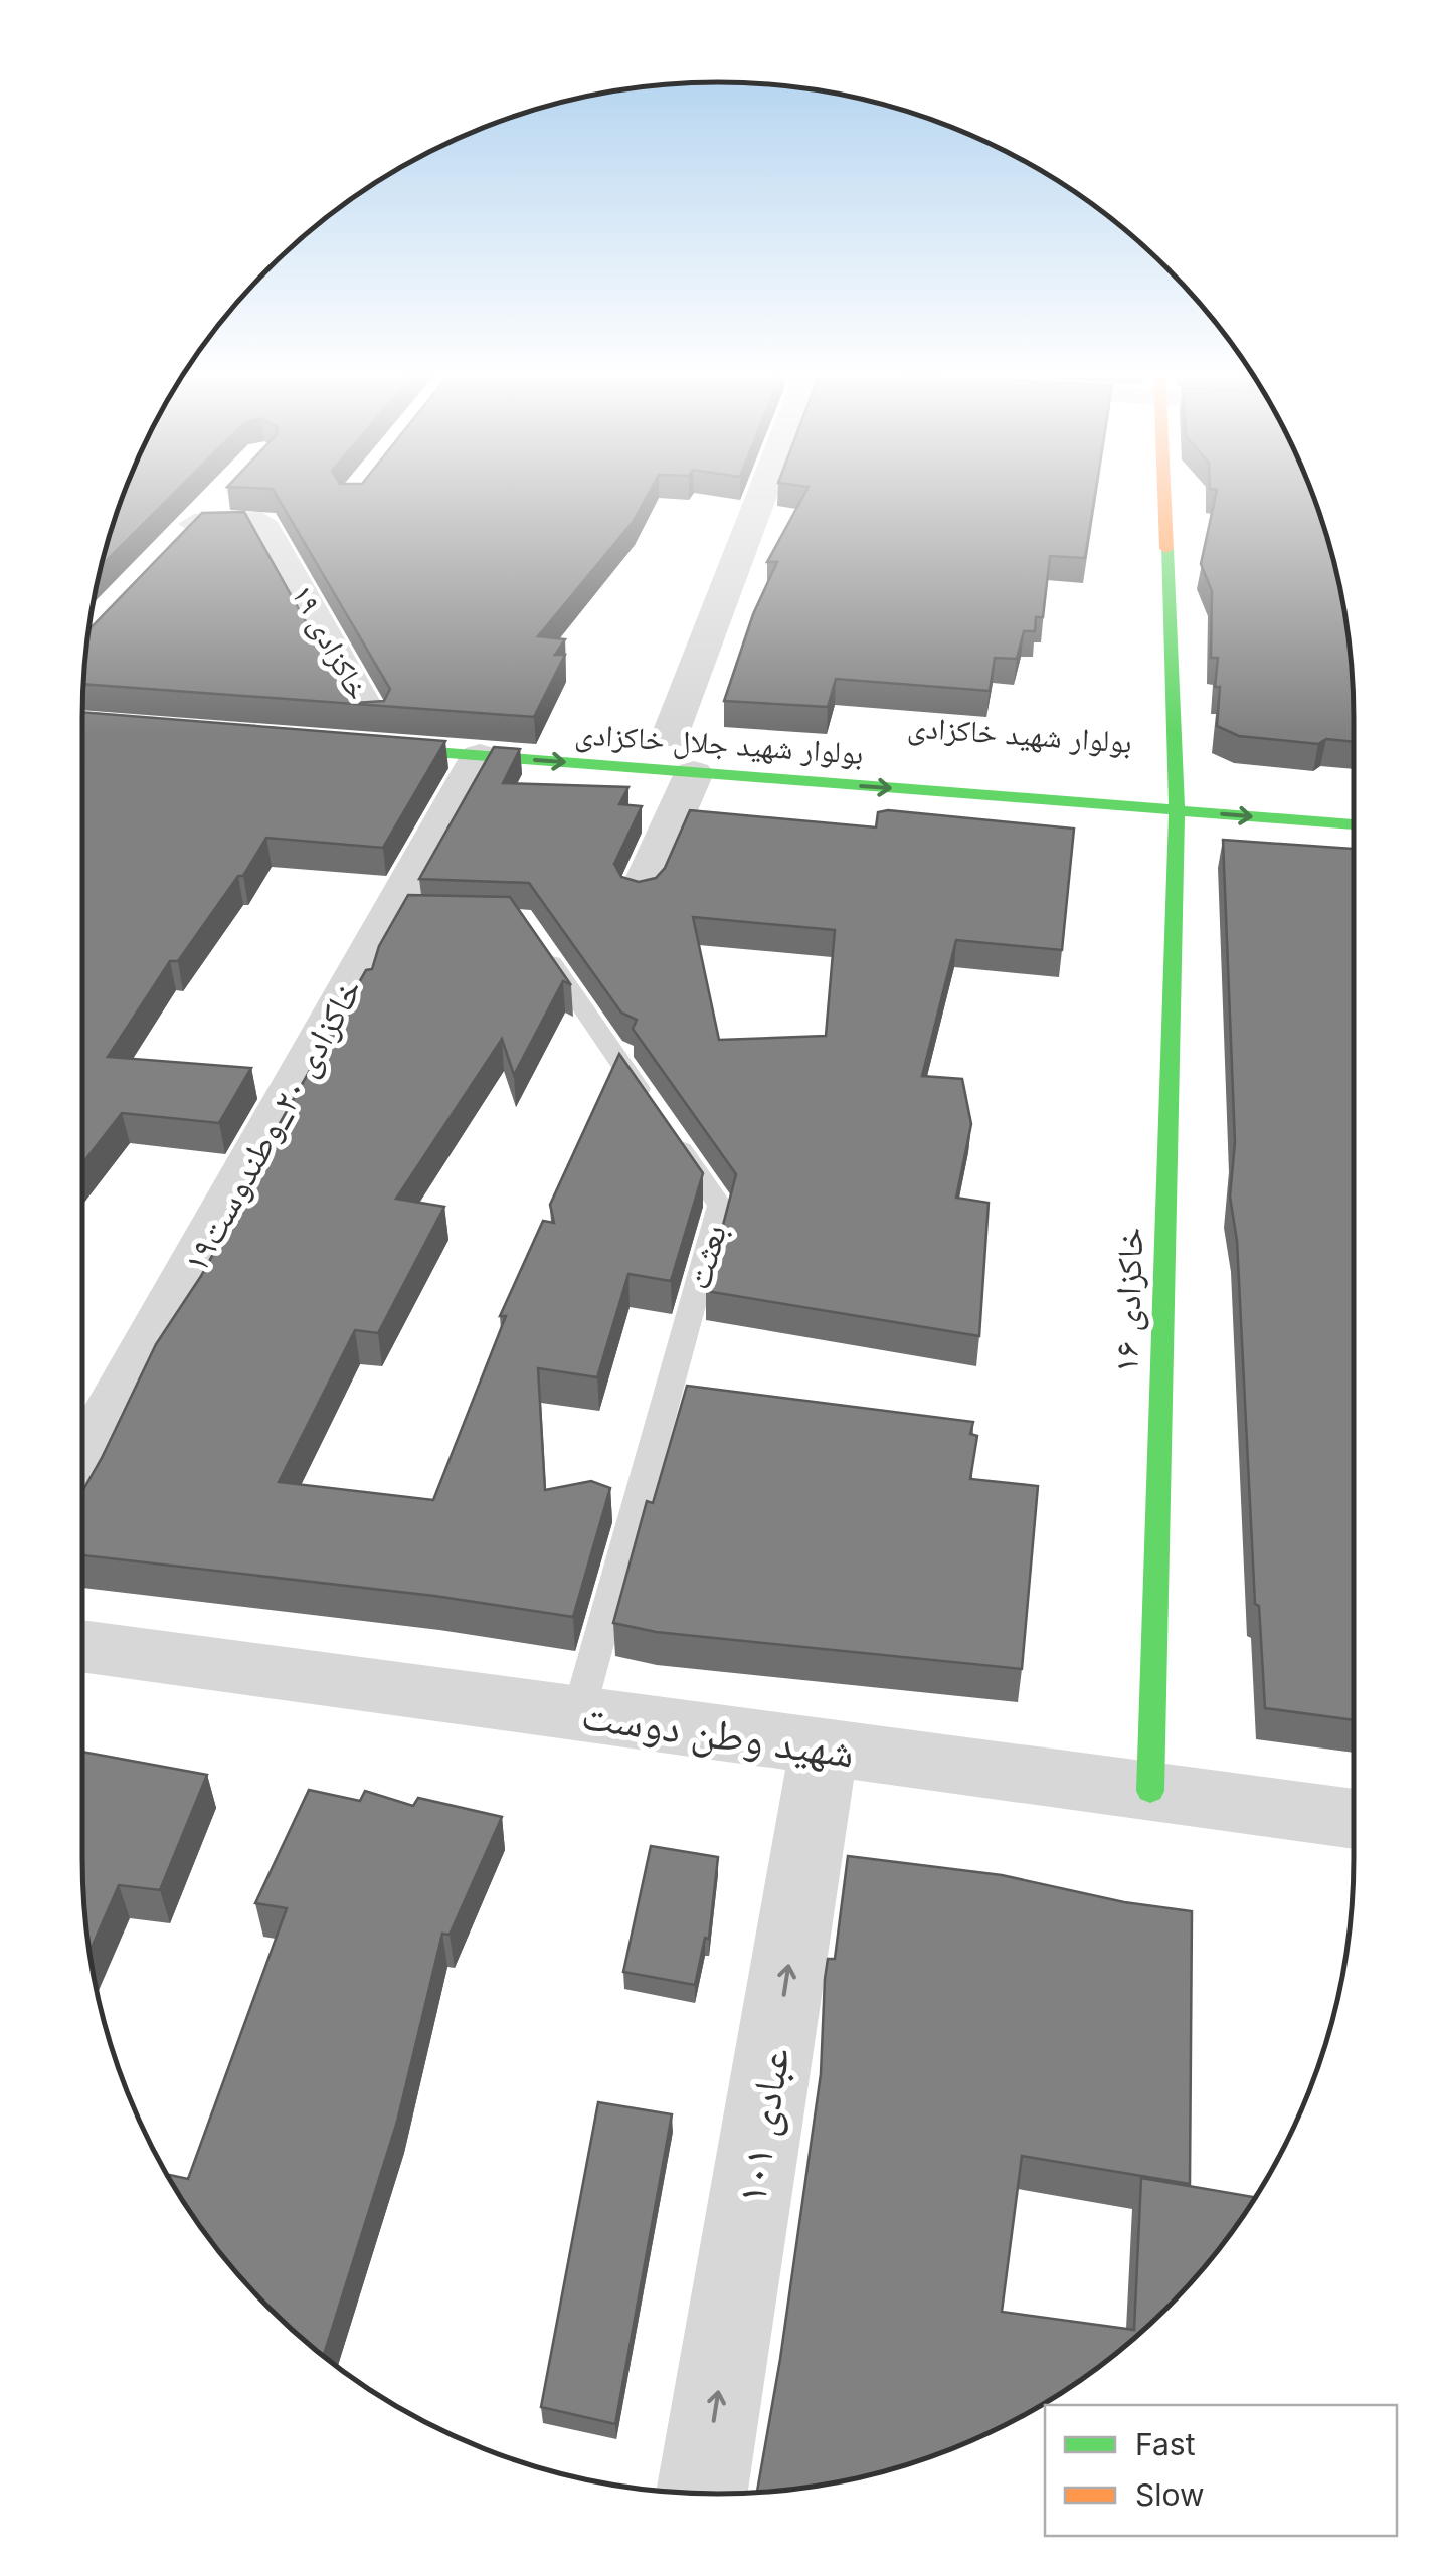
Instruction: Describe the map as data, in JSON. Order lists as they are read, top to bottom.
{
  "streets": {
    "street": [
      "خاکزادی ۱۹",
      "بولوار شهید جلال خاکزادی",
      "خاکزادی ۲۰_وطندوست۱۹",
      "خاکزادی ۱۶",
      "شهید وطن دوست",
      "عبادی ۱۰۱"
    ],
    "lane": ["بعثت"]
  },
  "crossings": [
    ["بولوار شهید جلال خاکزادی", "خاکزادی ۲۰_وطندوست۱۹"],
    ["بولوار شهید جلال خاکزادی", "خاکزادی ۱۶"],
    ["بعثت", "شهید وطن دوست"],
    ["خاکزادی ۱۶", "شهید وطن دوست"],
    ["شهید وطن دوست", "عبادی ۱۰۱"]
  ],
  "one_way": ["بولوار شهید جلال خاکزادی", "عبادی ۱۰۱"],
  "legend": ["Fast", "Slow"]
}
